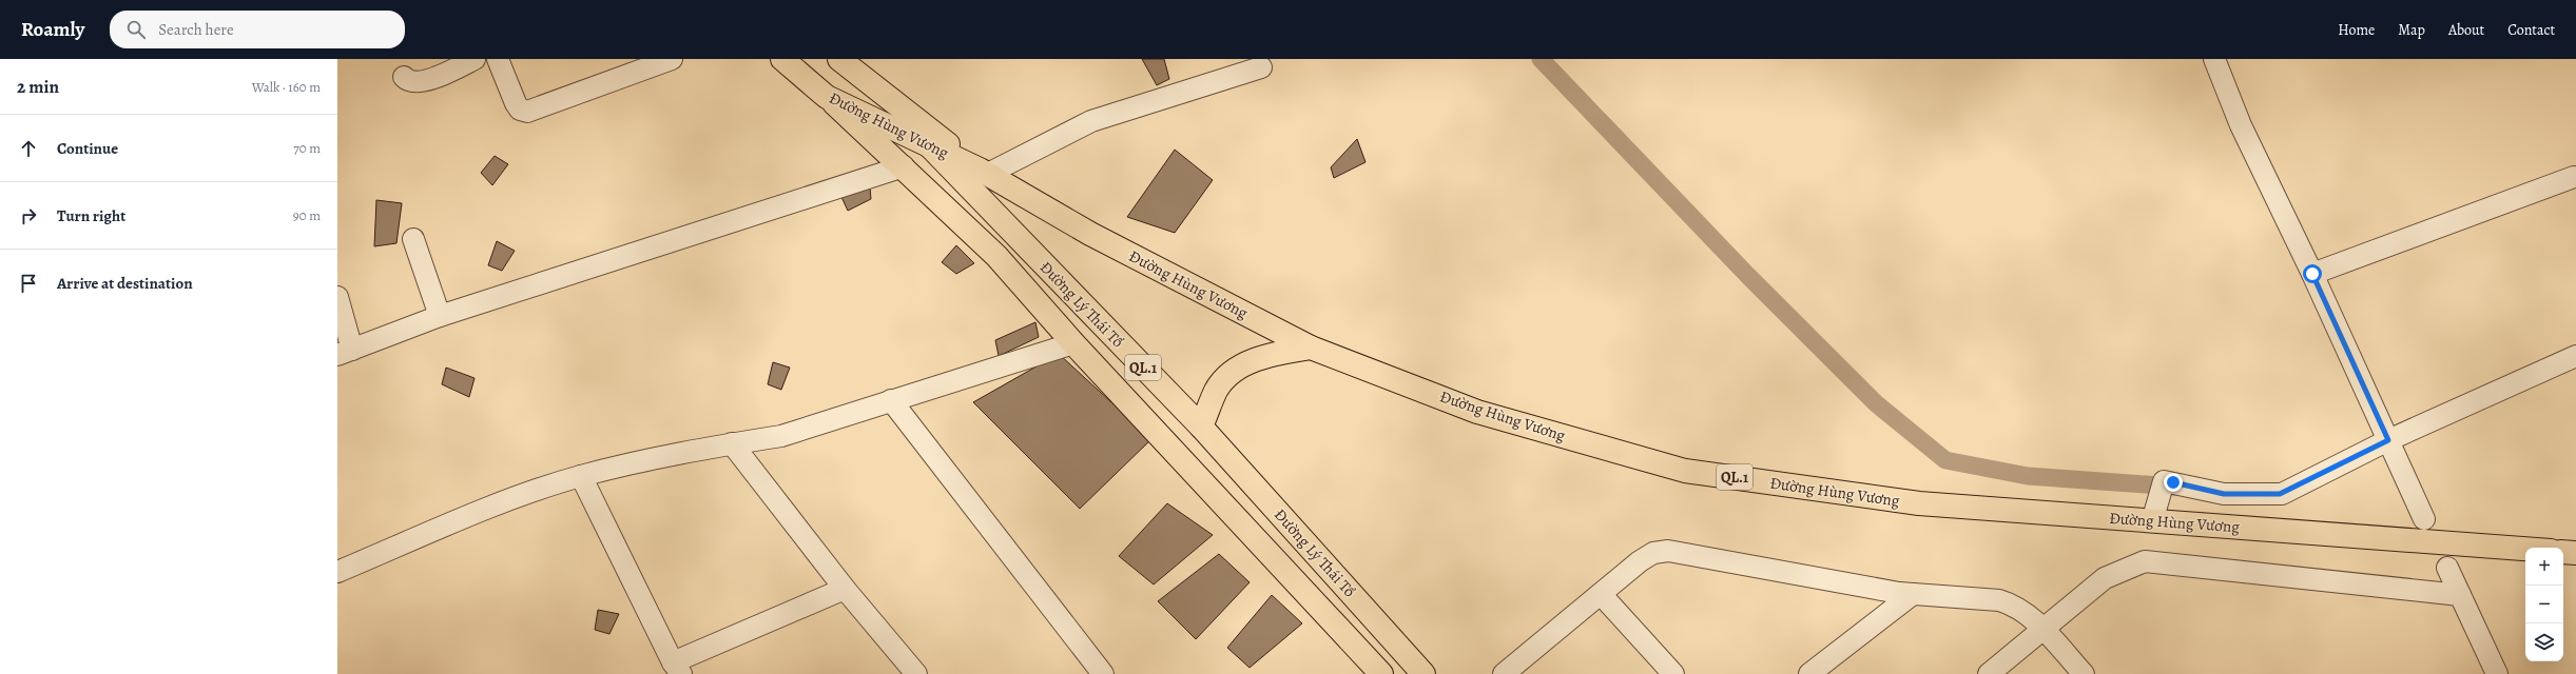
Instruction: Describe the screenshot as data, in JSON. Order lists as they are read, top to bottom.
{
  "streets": {
    "main road": ["Đường Hùng Vương", "Đường Lý Thái Tổ", "QL.1"]
  },
  "crossings": [
    ["Đường Hùng Vương", "Đường Lý Thái Tổ"]
  ],
  "page": {
    "header": "Roamly",
    "search": "Search here",
    "nav": [
      "Home",
      "Map",
      "About",
      "Contact"
    ],
    "heading": ["2 min", "Walk · 160 m"],
    "list": [
      ["Continue", "70 m"],
      ["Turn right", "90 m"],
      "Arrive at destination"
    ],
    "map_buttons": ["+", "−"]
  }
}
